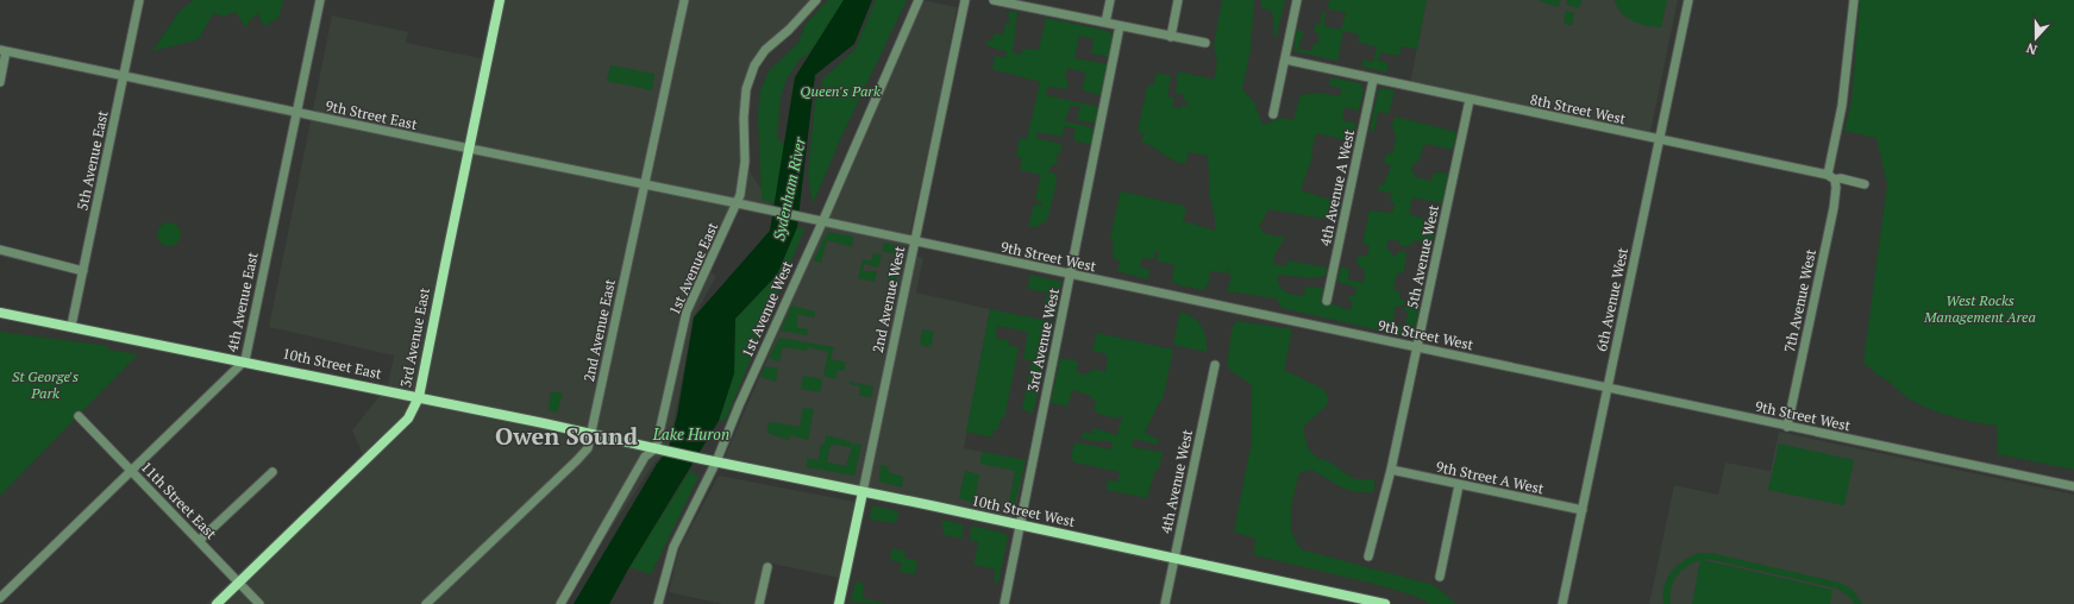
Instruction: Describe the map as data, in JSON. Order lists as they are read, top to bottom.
{
  "streets": {
    "main road": [
      "2nd Avenue West",
      "3rd Avenue East",
      "10th Street East",
      "10th Street West"
    ],
    "street": [
      "8th Street West",
      "9th Street East",
      "5th Avenue East",
      "4th Avenue A West",
      "9th Street West",
      "5th Avenue West",
      "1st Avenue East",
      "6th Avenue West",
      "7th Avenue West",
      "4th Avenue East",
      "1st Avenue West",
      "2nd Avenue East",
      "3rd Avenue West",
      "9th Street A West",
      "4th Avenue West",
      "11th Street East"
    ]
  },
  "crossings": [
    ["8th Street West", "4th Avenue A West"],
    ["8th Street West", "5th Avenue West"],
    ["8th Street West", "6th Avenue West"],
    ["8th Street West", "7th Avenue West"],
    ["9th Street East", "5th Avenue East"],
    ["9th Street East", "9th Street West"],
    ["9th Street East", "1st Avenue East"],
    ["9th Street East", "4th Avenue East"],
    ["9th Street East", "2nd Avenue East"],
    ["9th Street East", "3rd Avenue East"],
    ["5th Avenue East", "10th Street East"],
    ["9th Street West", "5th Avenue West"],
    ["9th Street West", "2nd Avenue West"],
    ["9th Street West", "6th Avenue West"],
    ["9th Street West", "7th Avenue West"],
    ["9th Street West", "1st Avenue West"],
    ["9th Street West", "3rd Avenue West"],
    ["5th Avenue West", "9th Street A West"],
    ["1st Avenue East", "10th Street East"],
    ["1st Avenue East", "10th Street West"],
    ["2nd Avenue West", "10th Street West"],
    ["6th Avenue West", "9th Street A West"],
    ["4th Avenue East", "10th Street East"],
    ["4th Avenue East", "11th Street East"],
    ["1st Avenue West", "10th Street West"],
    ["2nd Avenue East", "10th Street East"],
    ["3rd Avenue East", "10th Street East"],
    ["3rd Avenue East", "11th Street East"],
    ["3rd Avenue West", "10th Street West"],
    ["10th Street East", "10th Street West"],
    ["4th Avenue West", "10th Street West"]
  ],
  "districts": ["Owen Sound"],
  "water": ["Sydenham River", "Lake Huron"],
  "parks": ["Queen's Park", "West Rocks Management Area", "St George's Park"],
  "north": "bottom"
}
